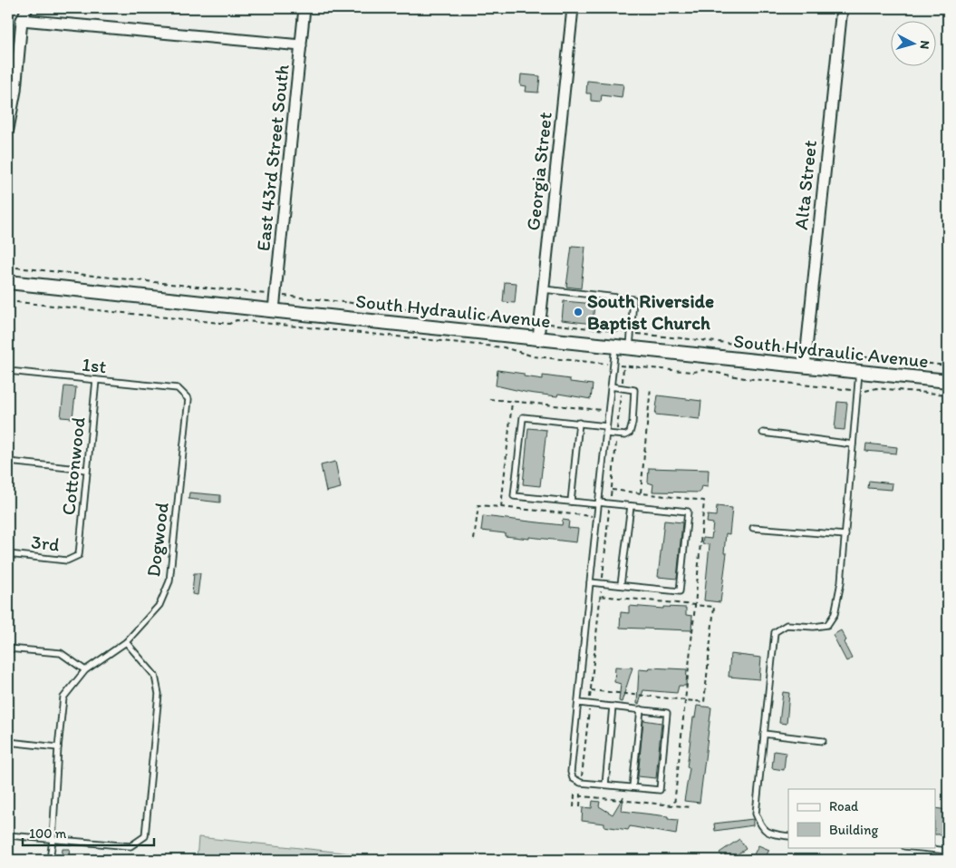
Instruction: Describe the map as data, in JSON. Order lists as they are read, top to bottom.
{
  "streets": {
    "street": [
      "East 43rd Street South",
      "Georgia Street",
      "Alta Street",
      "South Hydraulic Avenue"
    ],
    "lane": [
      "1st",
      "Cottonwood",
      "Dogwood",
      "3rd"
    ]
  },
  "crossings": [
    ["East 43rd Street South", "South Hydraulic Avenue"],
    ["Georgia Street", "South Hydraulic Avenue"],
    ["Alta Street", "South Hydraulic Avenue"],
    ["1st", "Cottonwood"],
    ["1st", "Dogwood"],
    ["Cottonwood", "3rd"]
  ],
  "places": ["South Riverside Baptist Church"],
  "legend": ["Road", "Building"],
  "scale_bar": "100 m",
  "north": "right"
}
